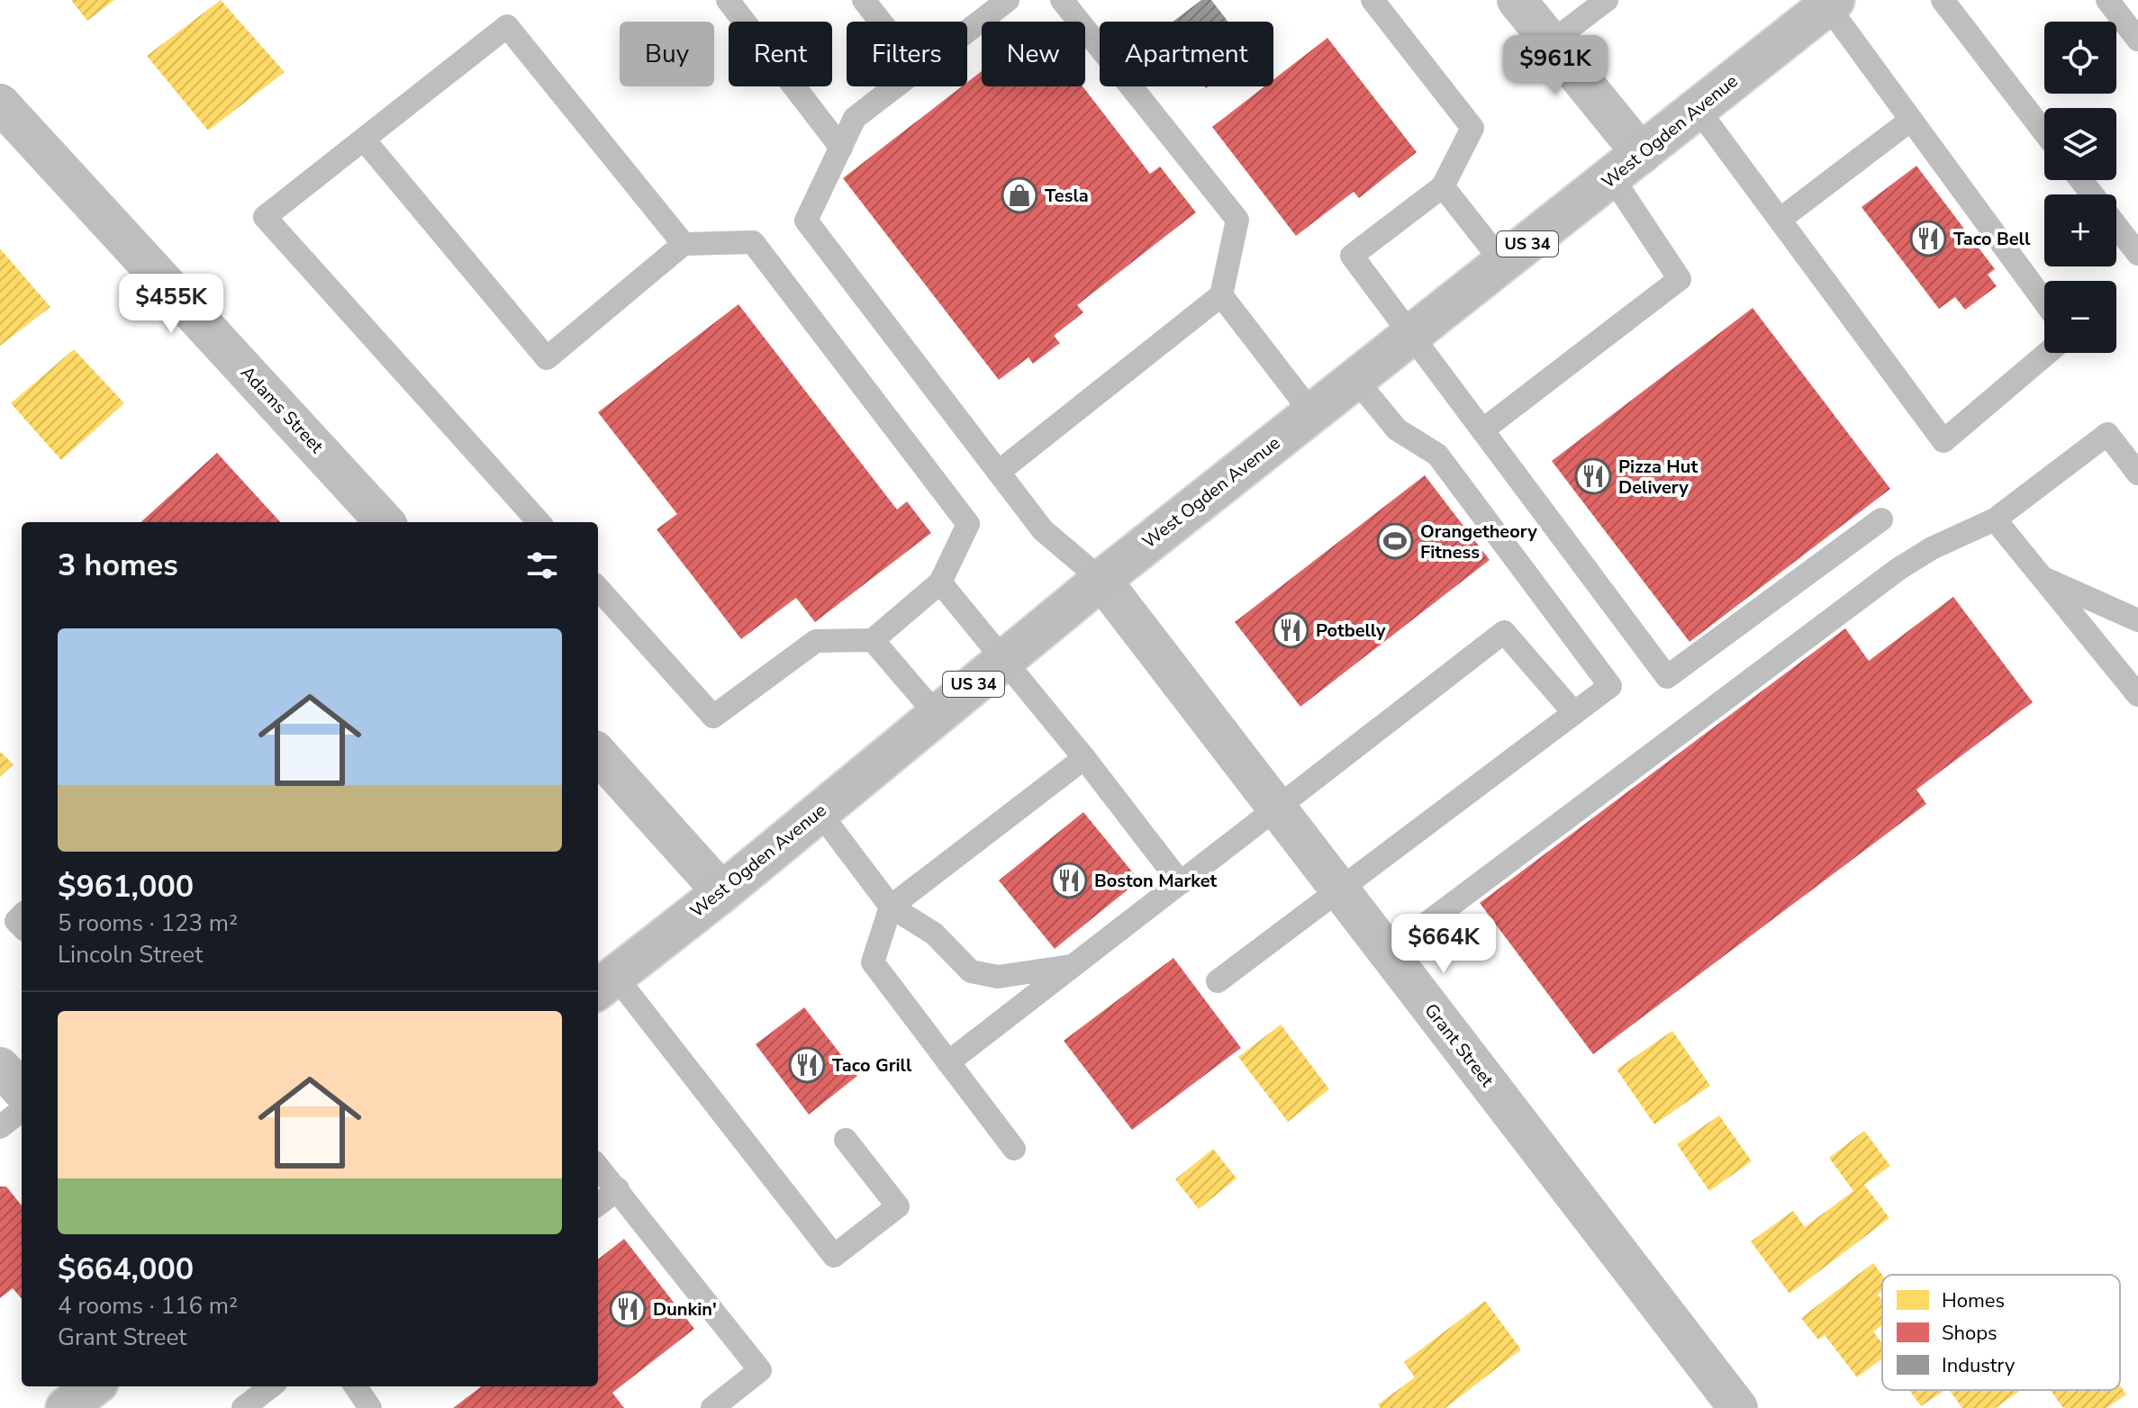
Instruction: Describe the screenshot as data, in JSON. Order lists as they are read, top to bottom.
{
  "streets": {
    "main road": ["West Ogden Avenue", "US 34"],
    "street": ["Adams Street", "Grant Street"]
  },
  "crossings": [
    ["West Ogden Avenue", "Grant Street"]
  ],
  "places": {
    "shop": ["Tesla"],
    "restaurant": [
      "Taco Bell",
      "Pizza Hut Delivery",
      "Potbelly",
      "Boston Market",
      "Taco Grill",
      "Dunkin'"
    ],
    "sports": ["Orangetheory Fitness"]
  },
  "legend": ["Homes", "Shops", "Industry"],
  "page": {
    "map_buttons": ["+", "−"],
    "chip": [
      "Buy",
      "Rent",
      "Filters",
      "New",
      "Apartment"
    ],
    "price": ["$961K", "$455K", "$664K"],
    "heading": "3 homes",
    "list": [
      {
        "name": "$961,000",
        "note": "5 rooms · 123 m² · Lincoln Street"
      },
      {
        "name": "$664,000",
        "note": "4 rooms · 116 m² · Grant Street"
      }
    ]
  }
}
